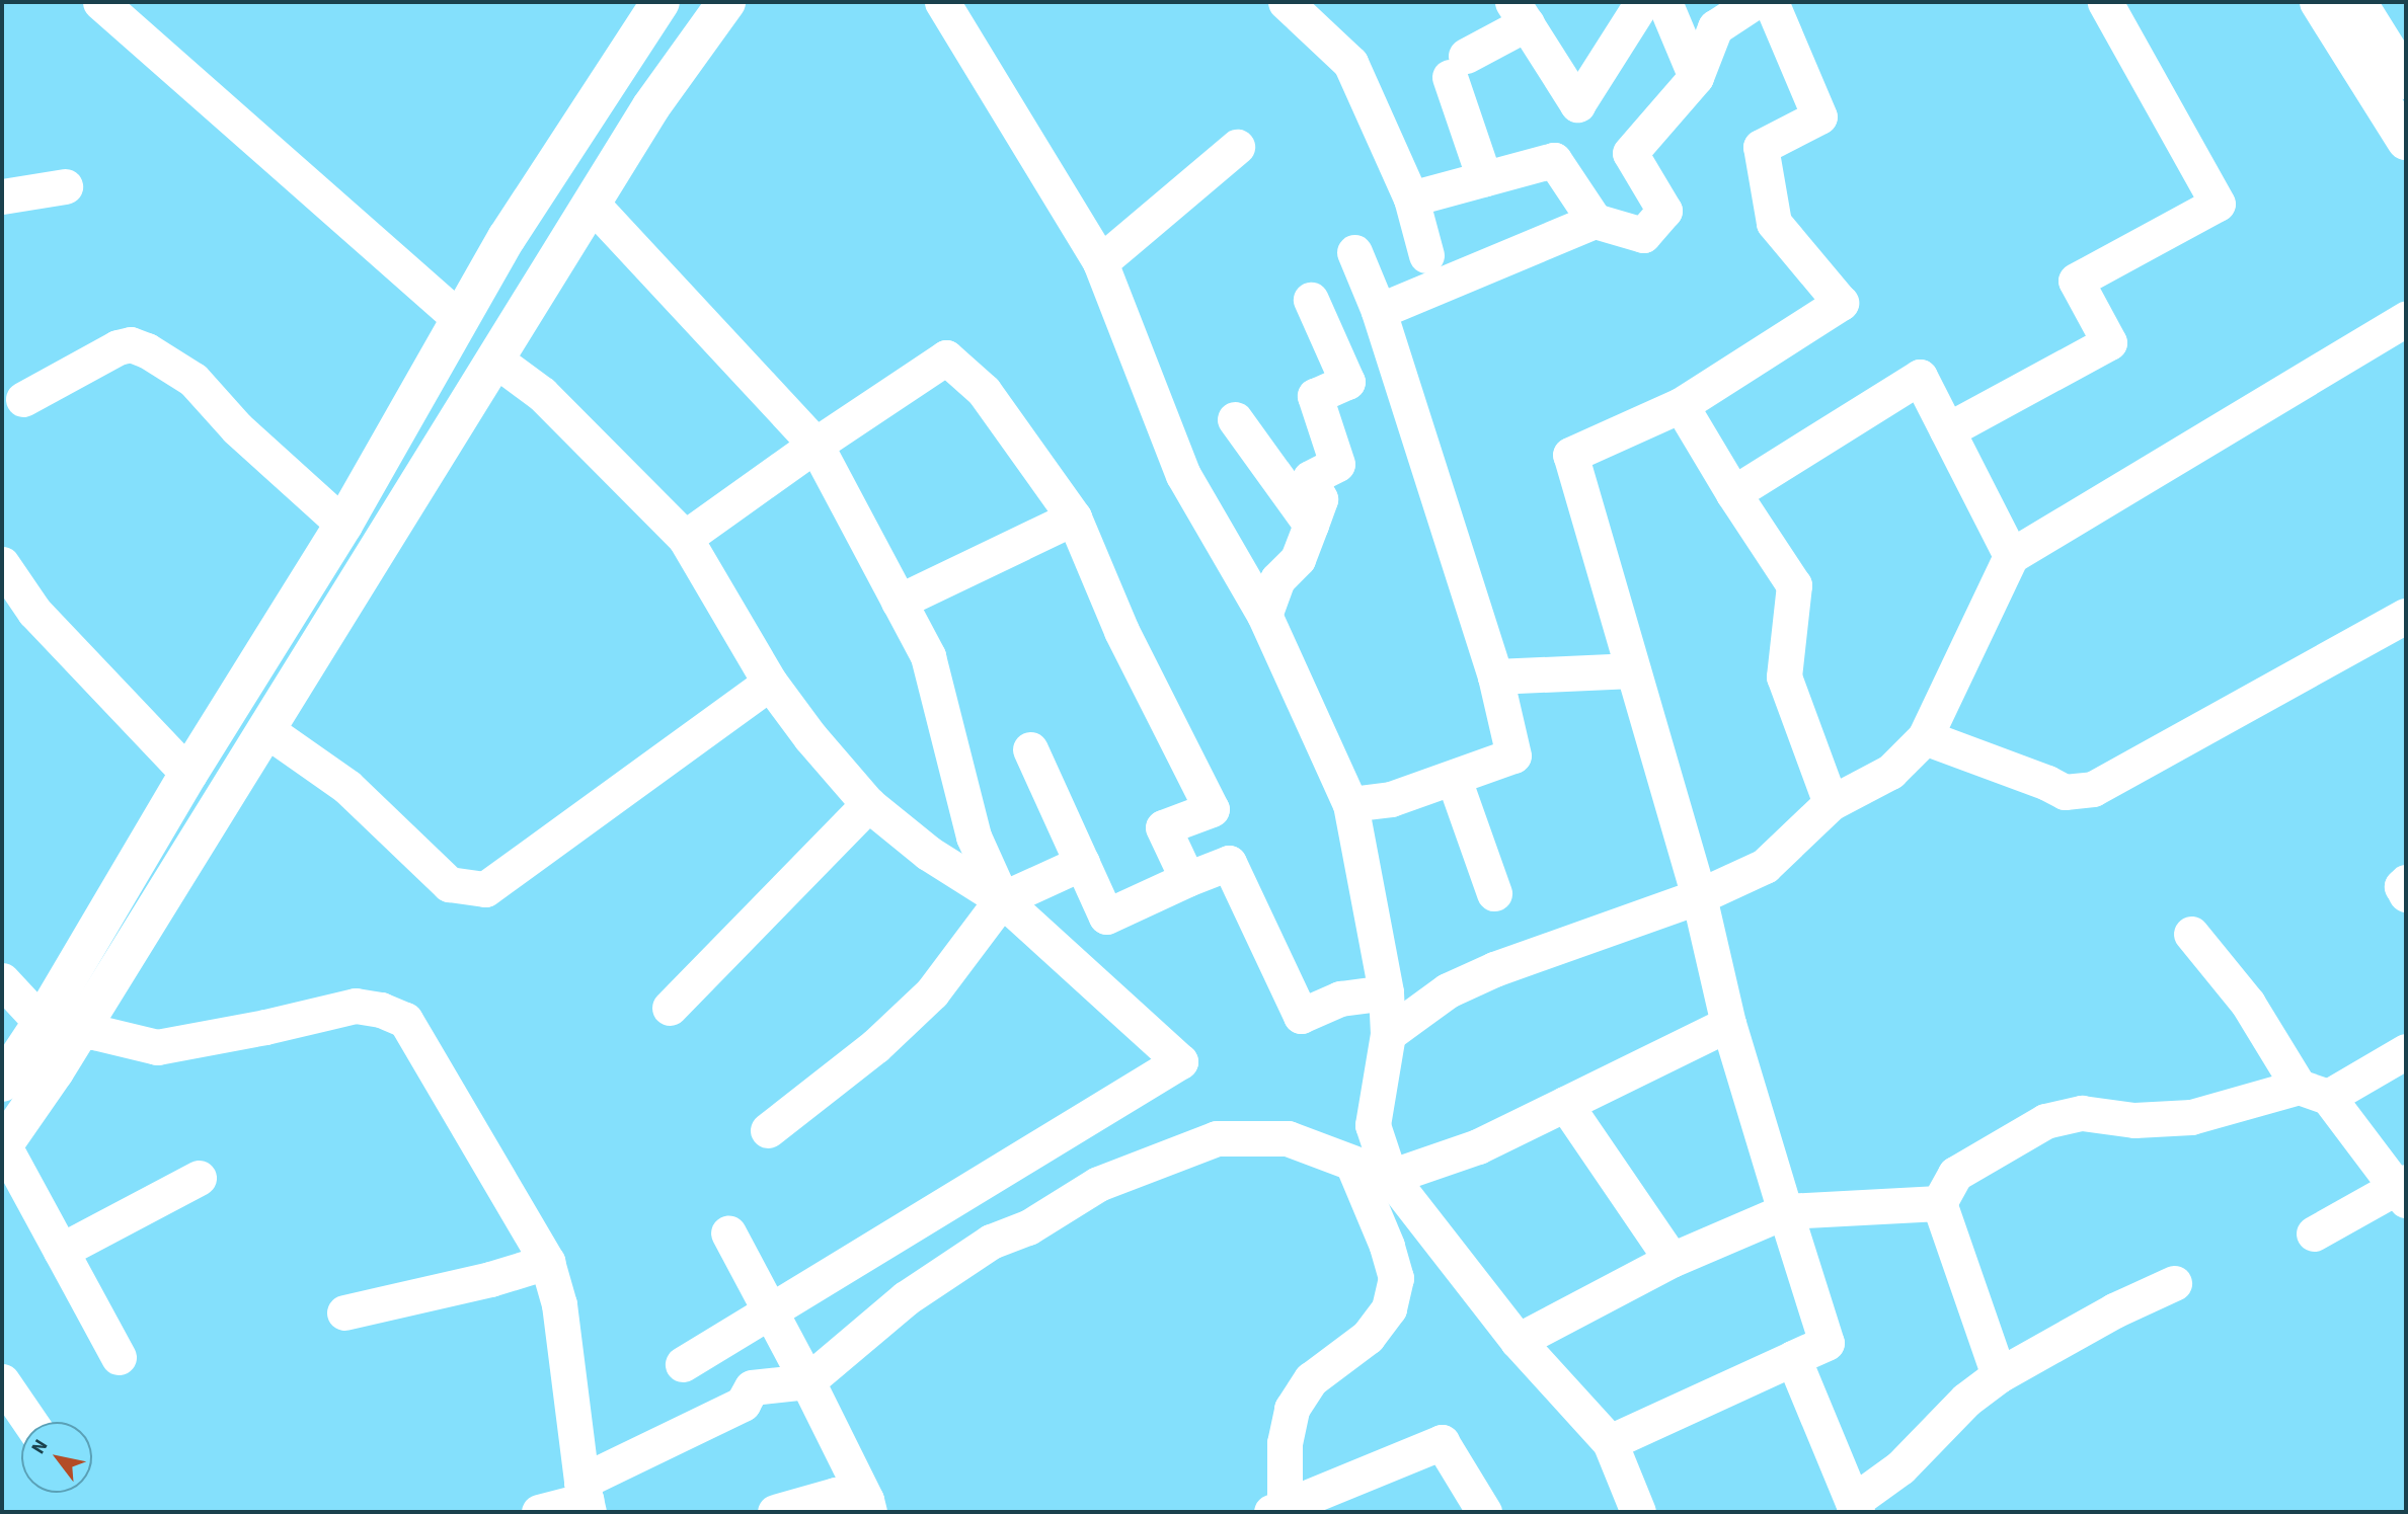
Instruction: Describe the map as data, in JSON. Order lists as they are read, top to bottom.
{
  "north": "top left"
}
